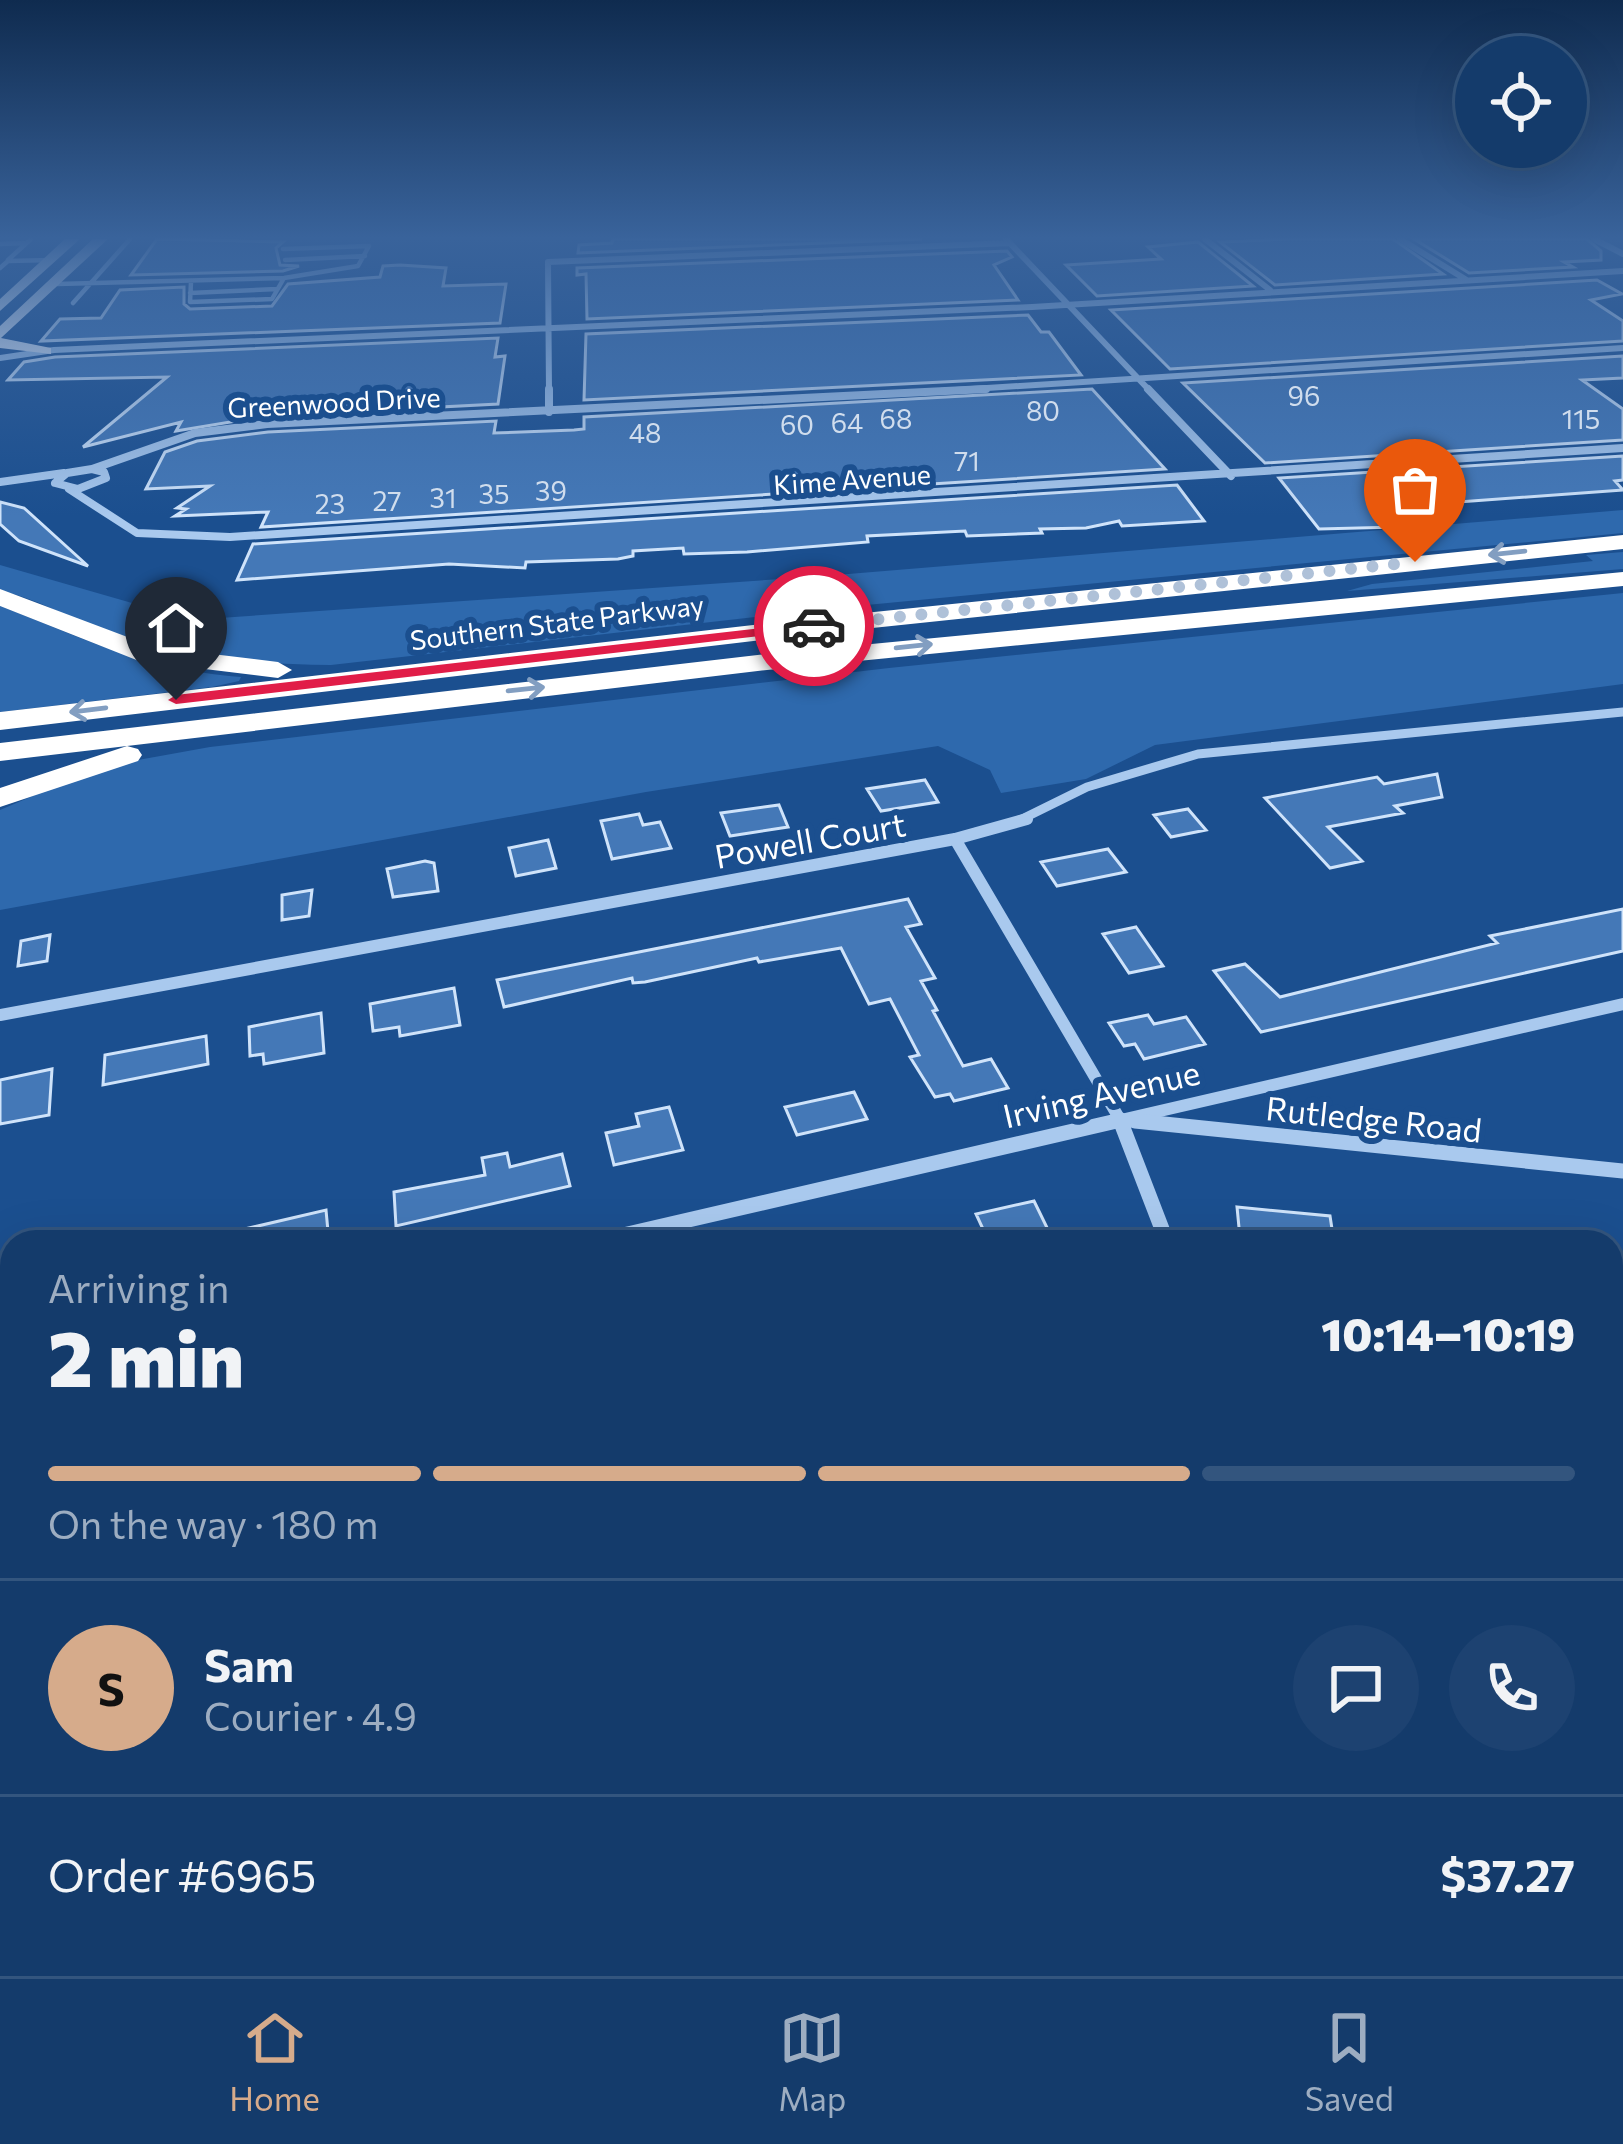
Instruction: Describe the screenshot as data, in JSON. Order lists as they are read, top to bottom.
{
  "streets": {
    "highway": ["Southern State Parkway"],
    "street": [
      "Greenwood Drive",
      "Kime Avenue",
      "Powell Court",
      "Irving Avenue",
      "Rutledge Road"
    ]
  },
  "crossings": [
    ["Irving Avenue", "Rutledge Road"]
  ],
  "house_numbers": [
    "96",
    "80",
    "68",
    "115",
    "64",
    "60",
    "48",
    "71",
    "39",
    "35",
    "31",
    "27",
    "23"
  ],
  "page": {
    "heading": ["2 min", "Arriving in", "10:14–10:19"],
    "panel": [
      "Sam",
      "Courier · 4.9",
      "Order #6965",
      "$37.27"
    ],
    "bar": "On the way · 180 m",
    "round": "S",
    "tabs": ["Home", "Map", "Saved"]
  }
}
